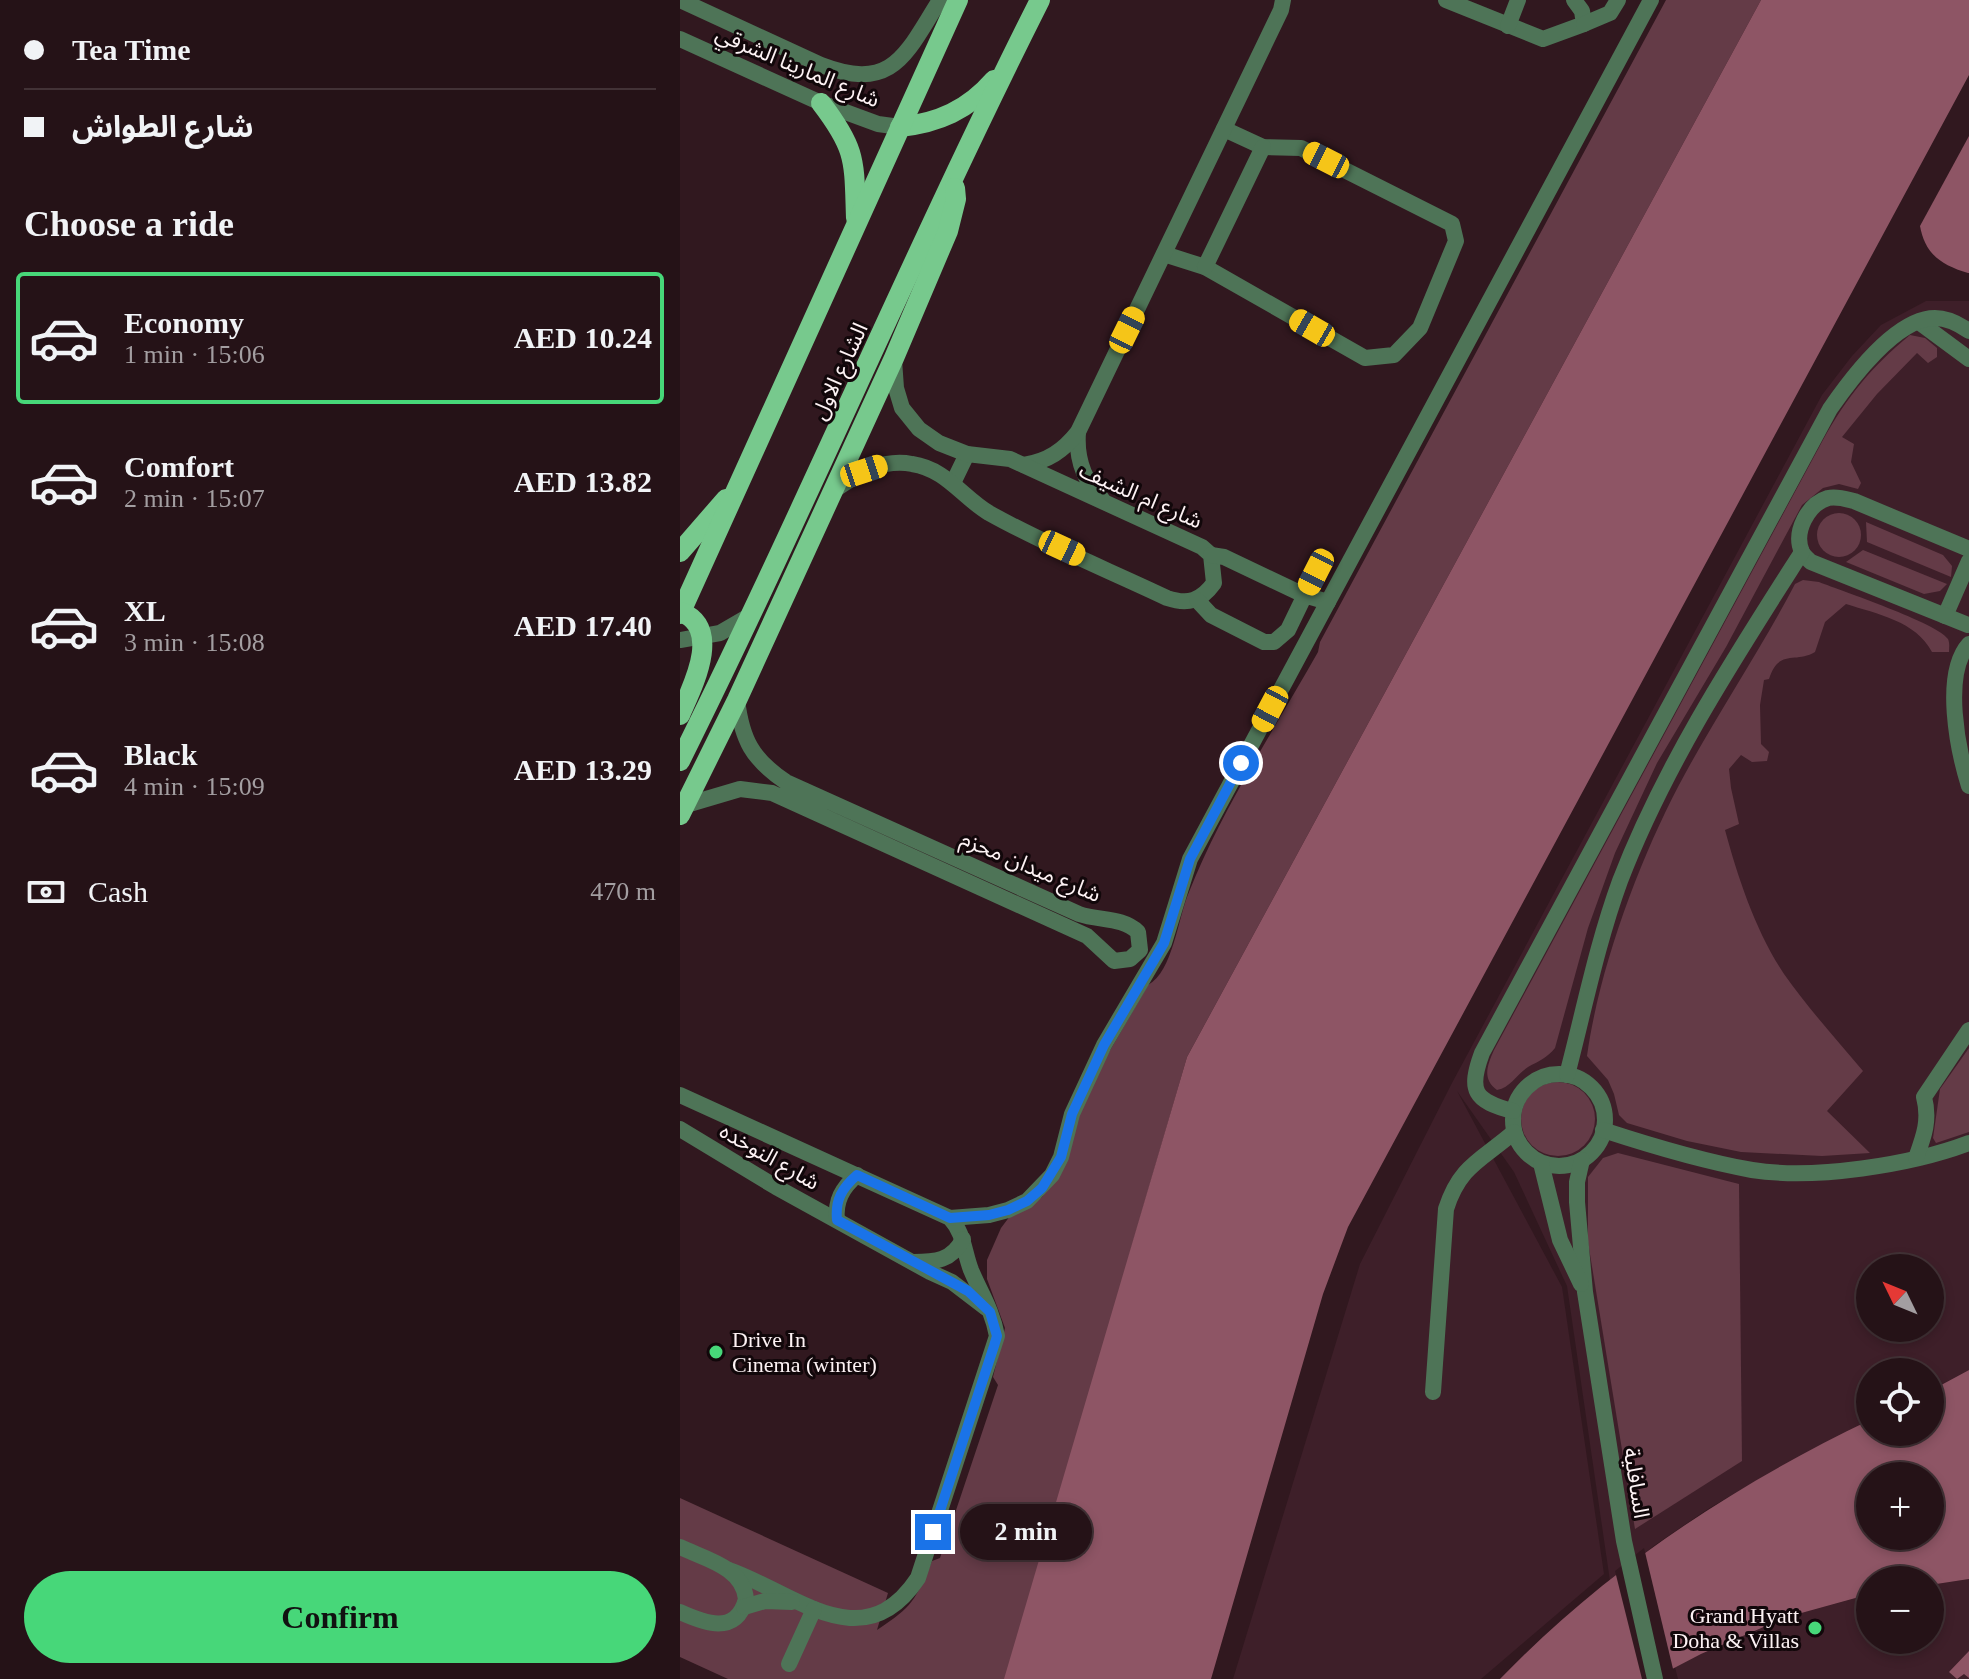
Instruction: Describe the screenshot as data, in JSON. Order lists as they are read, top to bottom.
{
  "streets": {
    "main road": ["الشارع الاول"],
    "street": [
      "شارع المارينا الشرقي",
      "شارع ام الشيف",
      "شارع ميدان محزم",
      "شارع النوخده",
      "السافلية"
    ]
  },
  "crossings": [
    ["شارع المارينا الشرقي", "الشارع الاول"]
  ],
  "places": ["Drive In Cinema (winter)", "Grand Hyatt Doha & Villas"],
  "north": "top left",
  "page": {
    "banner": ["Tea Time", "شارع الطواش"],
    "heading": "Choose a ride",
    "list": [
      {
        "name": "Economy",
        "note": "1 min · 15:06",
        "value": "AED 10.24"
      },
      {
        "name": "Comfort",
        "note": "2 min · 15:07",
        "value": "AED 13.82"
      },
      {
        "name": "XL",
        "note": "3 min · 15:08",
        "value": "AED 17.40"
      },
      {
        "name": "Black",
        "note": "4 min · 15:09",
        "value": "AED 13.29"
      }
    ],
    "pay": ["Cash", "470 m"],
    "map_buttons": ["+", "−"],
    "bubble": "2 min",
    "buttons": "Confirm"
  }
}
